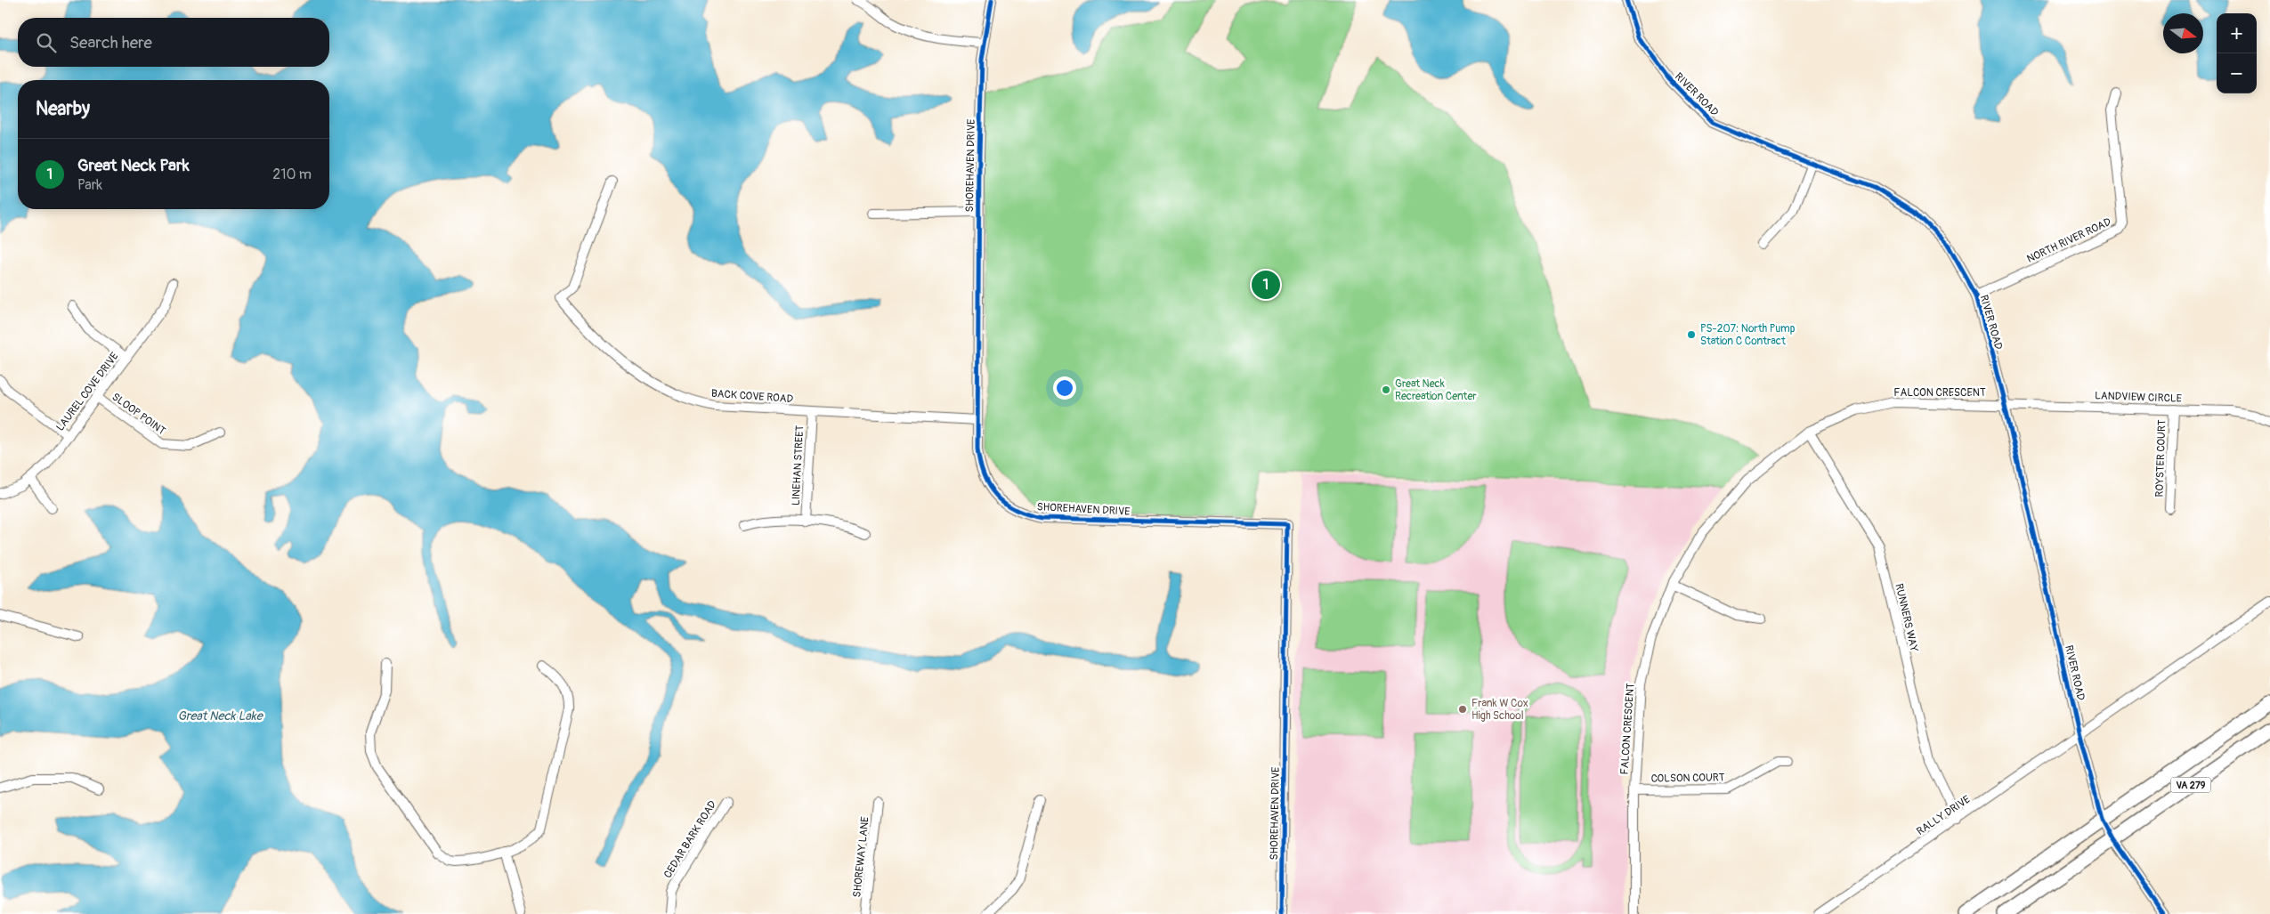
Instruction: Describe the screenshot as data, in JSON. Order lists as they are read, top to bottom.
{
  "streets": {
    "main road": ["VA 279"],
    "street": [
      "RIVER ROAD",
      "SHOREHAVEN DRIVE",
      "NORTH RIVER ROAD",
      "LAUREL COVE DRIVE",
      "FALCON CRESCENT",
      "BACK COVE ROAD",
      "LANDVIEW CIRCLE",
      "SLOOP POINT",
      "ROYSTER COURT",
      "LINEHAN STREET",
      "RUNNERS WAY",
      "COLSON COURT",
      "RALLY DRIVE",
      "CEDAR BARK ROAD",
      "SHOREWAY LANE"
    ]
  },
  "crossings": [
    ["RIVER ROAD", "NORTH RIVER ROAD"],
    ["RIVER ROAD", "FALCON CRESCENT"],
    ["RIVER ROAD", "LANDVIEW CIRCLE"],
    ["RIVER ROAD", "VA 279"],
    ["RIVER ROAD", "RALLY DRIVE"],
    ["SHOREHAVEN DRIVE", "BACK COVE ROAD"],
    ["LAUREL COVE DRIVE", "SLOOP POINT"],
    ["FALCON CRESCENT", "LANDVIEW CIRCLE"],
    ["FALCON CRESCENT", "RUNNERS WAY"],
    ["FALCON CRESCENT", "COLSON COURT"],
    ["BACK COVE ROAD", "LINEHAN STREET"],
    ["LANDVIEW CIRCLE", "ROYSTER COURT"],
    ["RUNNERS WAY", "RALLY DRIVE"]
  ],
  "water": ["Great Neck Lake"],
  "places": ["PS-207: North Pump Station C Contract", "Great Neck Recreation Center", "Frank W Cox High School"],
  "north": "right",
  "page": {
    "map_buttons": ["+", "−"],
    "search": "Search here",
    "heading": "Nearby",
    "list": [
      {
        "mark": "1",
        "name": "Great Neck Park",
        "note": "Park",
        "value": "210 m"
      }
    ],
    "pins": "1"
  }
}
